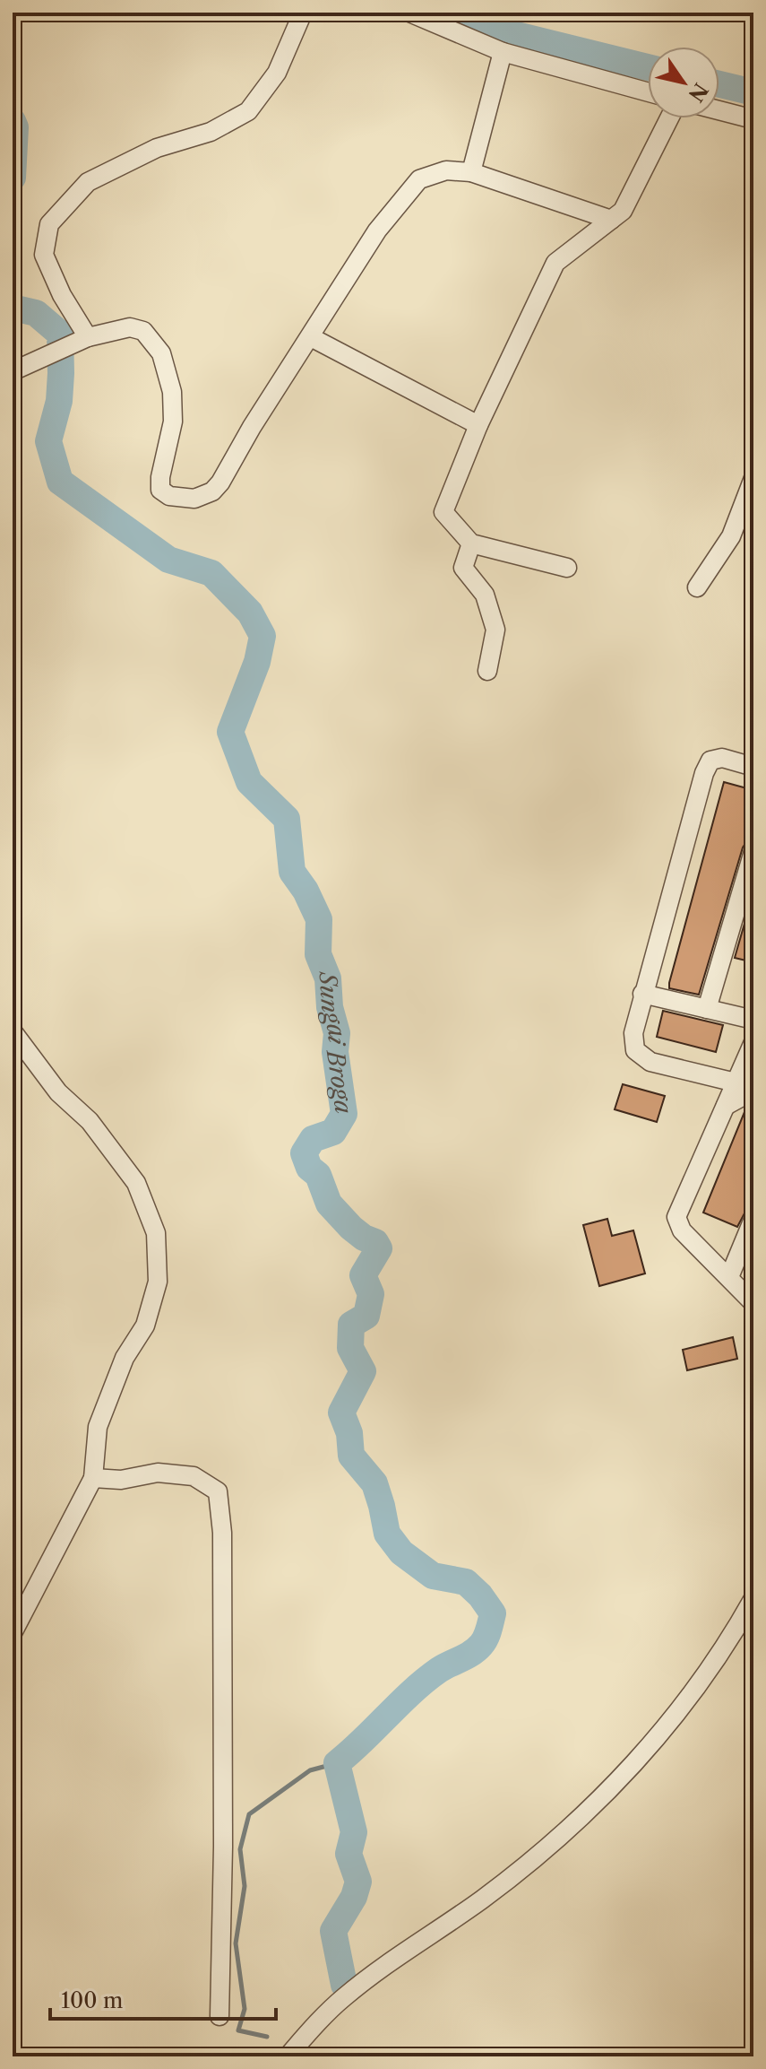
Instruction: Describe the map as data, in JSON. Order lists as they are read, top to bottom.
{
  "water": ["Sungai Broga"],
  "scale_bar": "100 m",
  "north": "bottom right"
}
